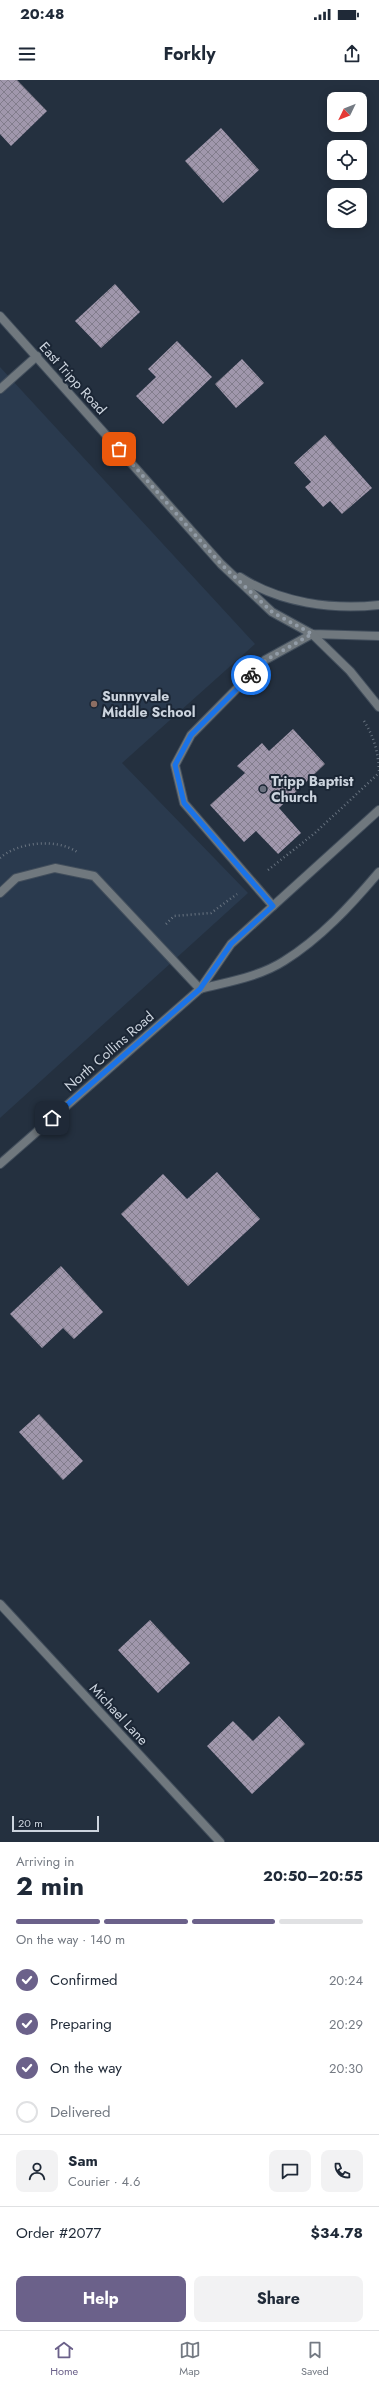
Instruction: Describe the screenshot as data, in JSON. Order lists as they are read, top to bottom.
{
  "streets": {
    "street": ["East Tripp Road", "North Collins Road", "Michael Lane"]
  },
  "places": ["Sunnyvale Middle School", "Tripp Baptist Church"],
  "scale_bar": "20 m",
  "north": "bottom left",
  "page": {
    "status": "20:48",
    "header": "Forkly",
    "scale": "20 m",
    "heading": ["2 min", "Arriving in", "20:50–20:55"],
    "panel": [
      "Sam",
      "Courier · 4.6",
      "Order #2077",
      "$34.78"
    ],
    "bar": "On the way · 140 m",
    "list": [
      ["Confirmed", "20:24"],
      ["Preparing", "20:29"],
      ["On the way", "20:30"],
      "Delivered"
    ],
    "buttons": ["Help", "Share"],
    "tabs": ["Home", "Map", "Saved"]
  }
}
